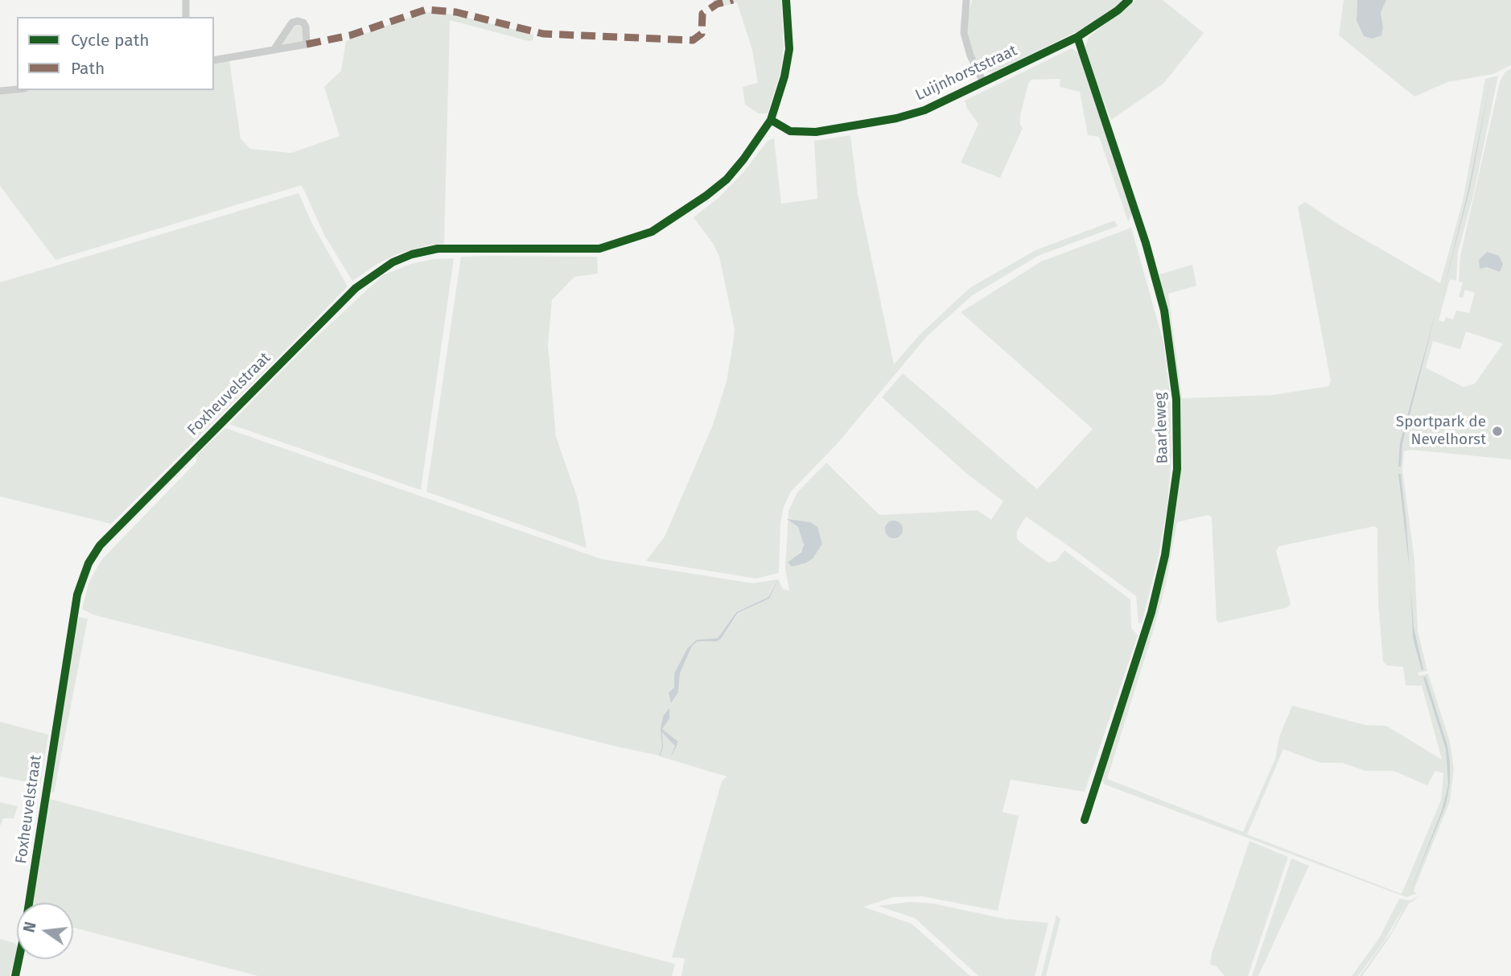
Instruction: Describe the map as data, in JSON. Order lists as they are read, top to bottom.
{
  "streets": {
    "street": ["Luijnhorststraat", "Foxheuvelstraat", "Baarleweg"]
  },
  "crossings": [
    ["Luijnhorststraat", "Foxheuvelstraat"],
    ["Luijnhorststraat", "Baarleweg"]
  ],
  "places": ["Sportpark de Nevelhorst"],
  "legend": ["Cycle path", "Path"],
  "north": "left"
}
